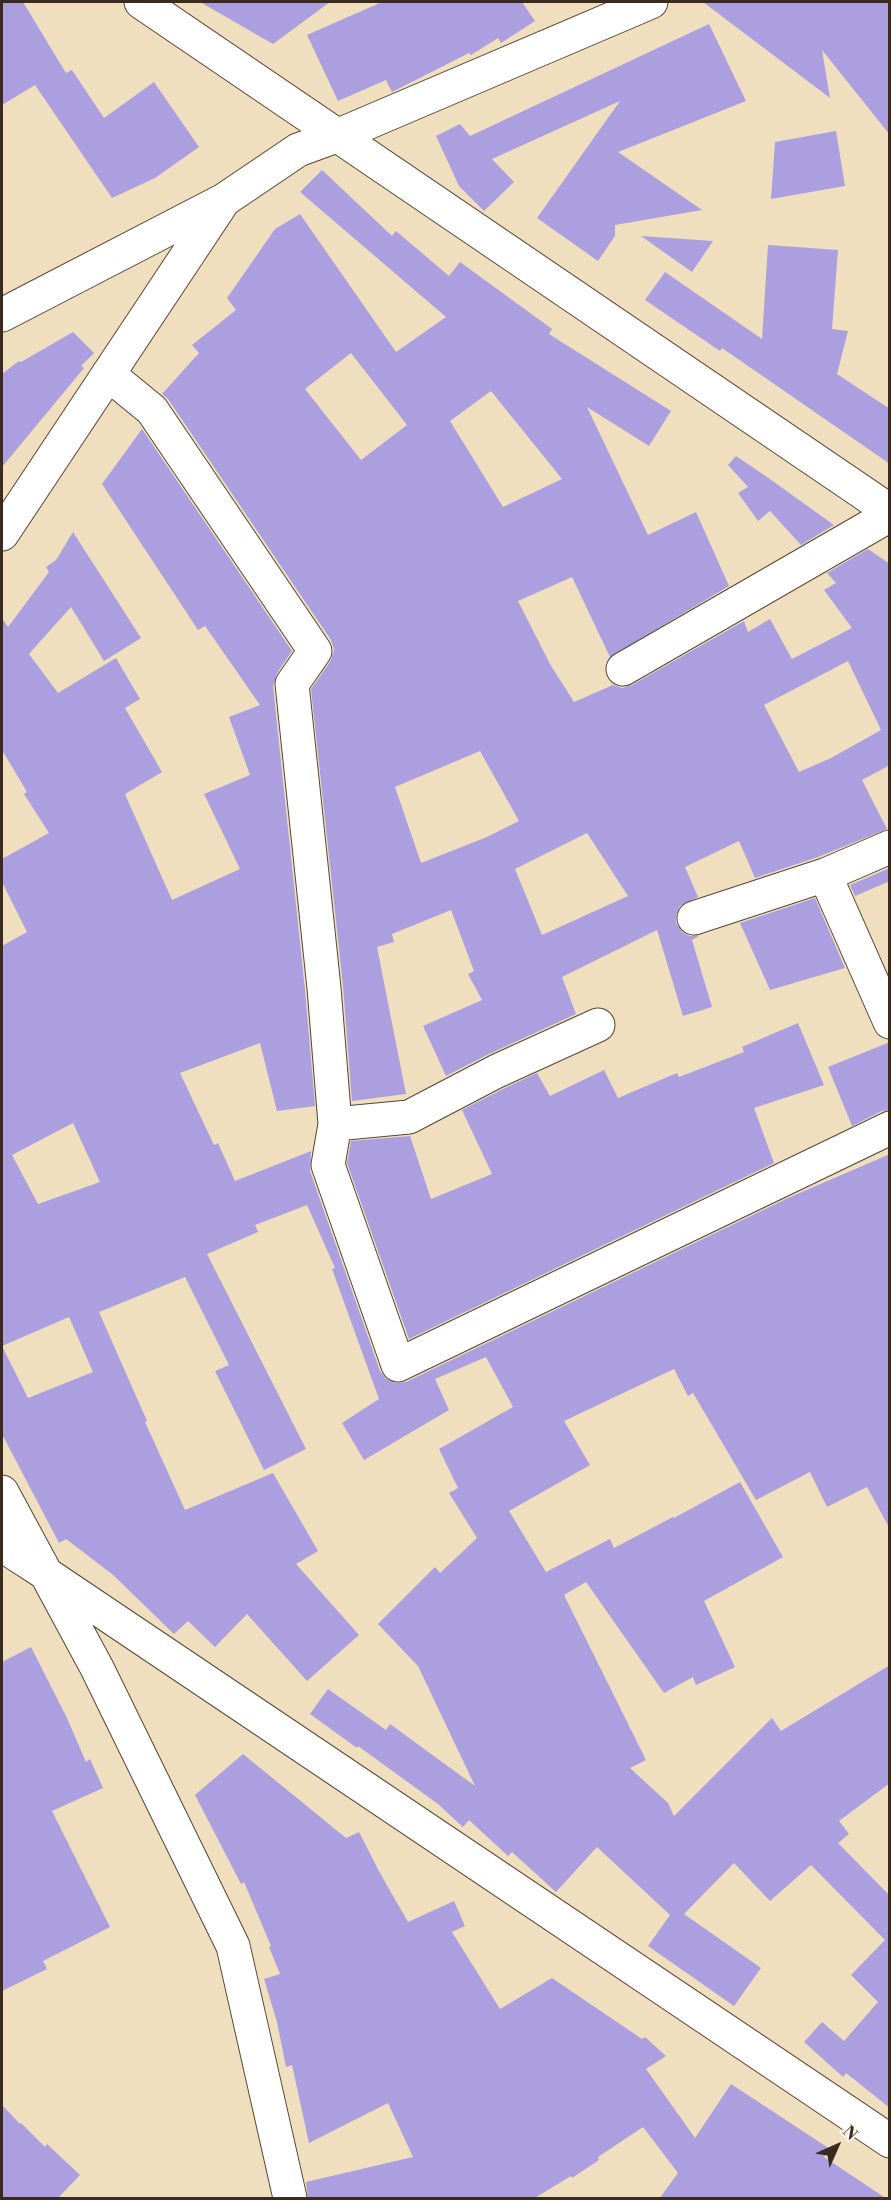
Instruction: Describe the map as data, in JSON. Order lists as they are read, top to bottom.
{
  "north": "top right"
}
